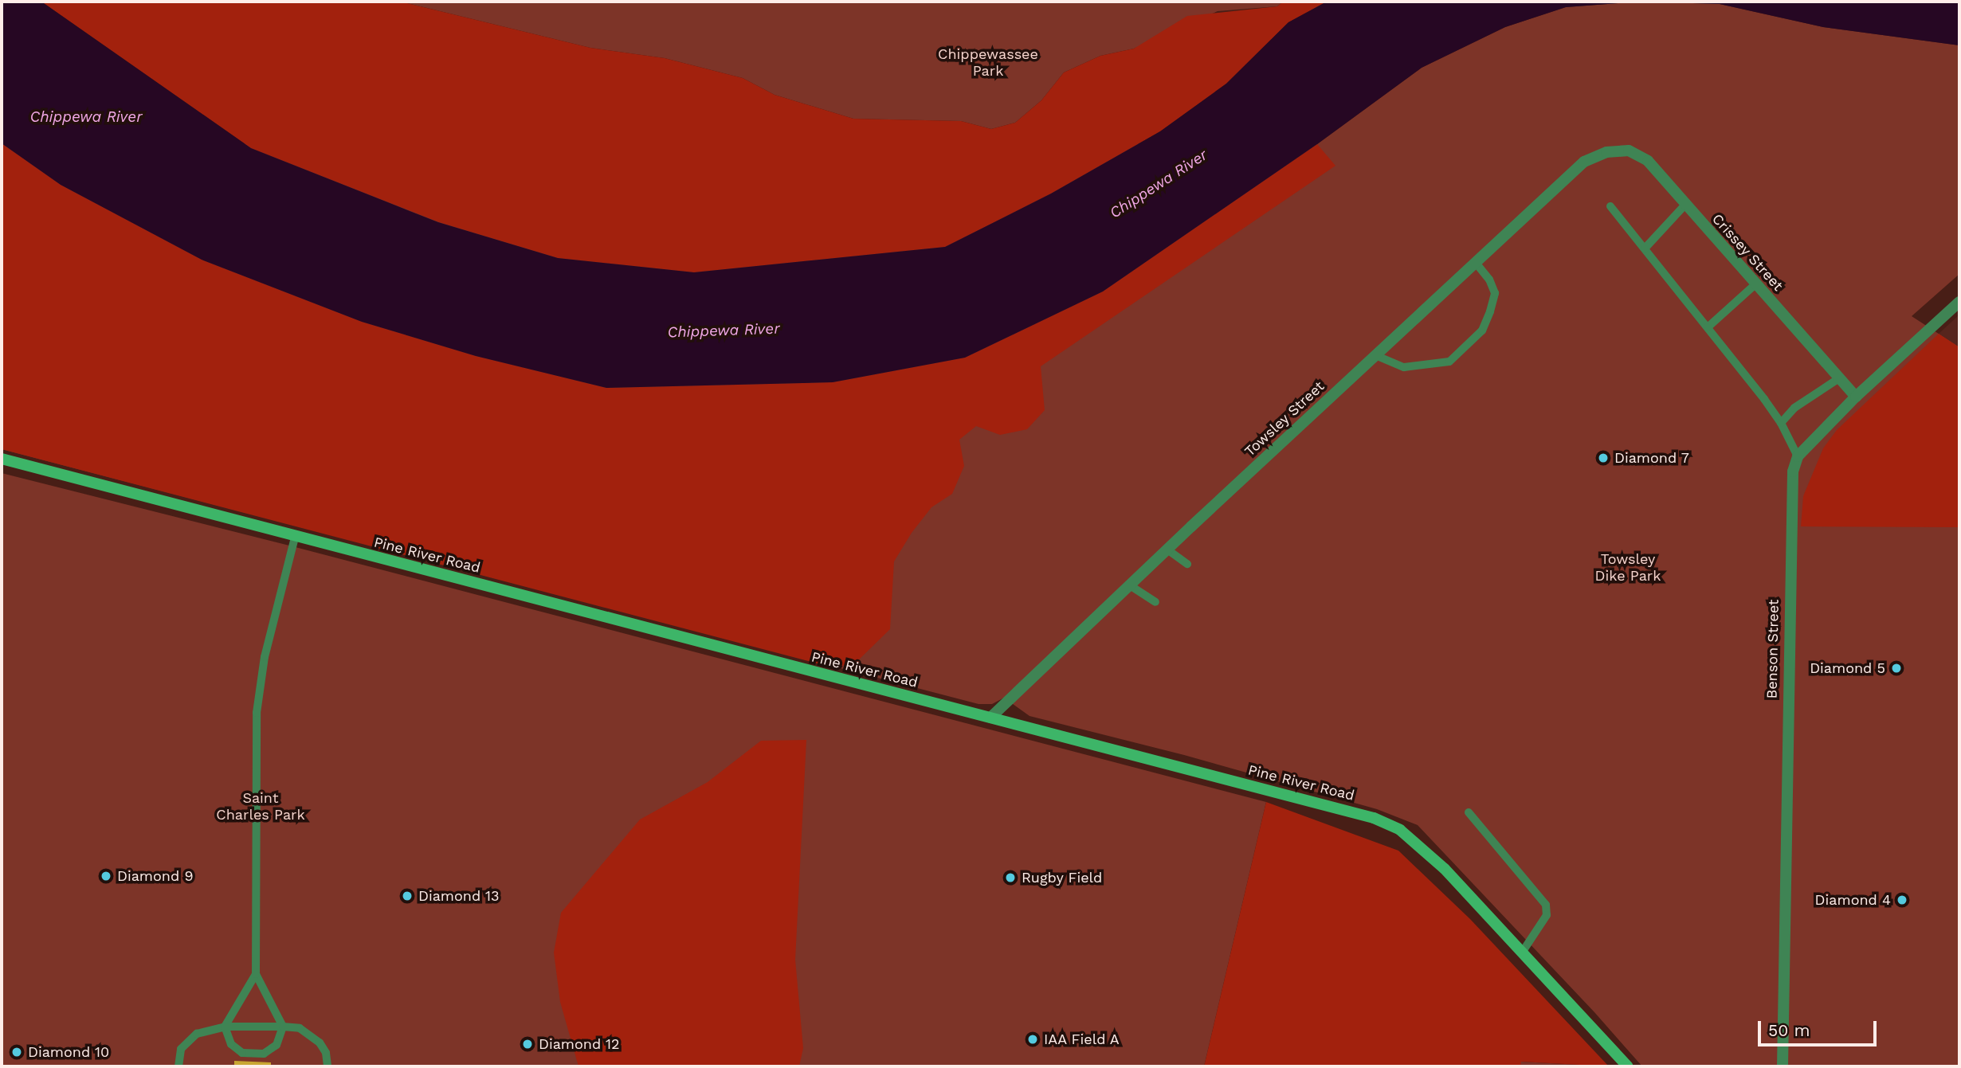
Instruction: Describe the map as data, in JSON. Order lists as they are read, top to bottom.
{
  "streets": {
    "street": [
      "Crissey Street",
      "Towsley Street",
      "Pine River Road",
      "Benson Street"
    ]
  },
  "crossings": [
    ["Crissey Street", "Towsley Street"],
    ["Towsley Street", "Pine River Road"]
  ],
  "water": ["Chippewa River"],
  "parks": ["Chippewassee Park", "Towsley Dike Park", "Saint Charles Park"],
  "places": [
    "Diamond 7",
    "Diamond 5",
    "Diamond 9",
    "Rugby Field",
    "Diamond 13",
    "Diamond 4",
    "IAA Field A",
    "Diamond 12",
    "Diamond 10"
  ],
  "scale_bar": "50 m"
}
